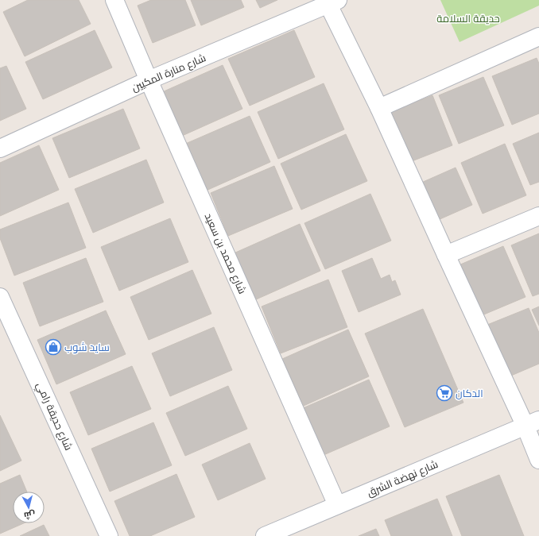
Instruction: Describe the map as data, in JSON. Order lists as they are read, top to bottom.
{
  "streets": {
    "street": [
      "شارع منارة المكيين",
      "شارع محمد بن سعيد",
      "شارع حديقة رامي",
      "شارع نهضة الشرق"
    ]
  },
  "crossings": [
    ["شارع منارة المكيين", "شارع محمد بن سعيد"],
    ["شارع محمد بن سعيد", "شارع نهضة الشرق"]
  ],
  "parks": ["حديقة السلامة"],
  "places": {
    "shop": ["سايد شوب"],
    "supermarket": ["الدكان"]
  },
  "north": "bottom"
}
